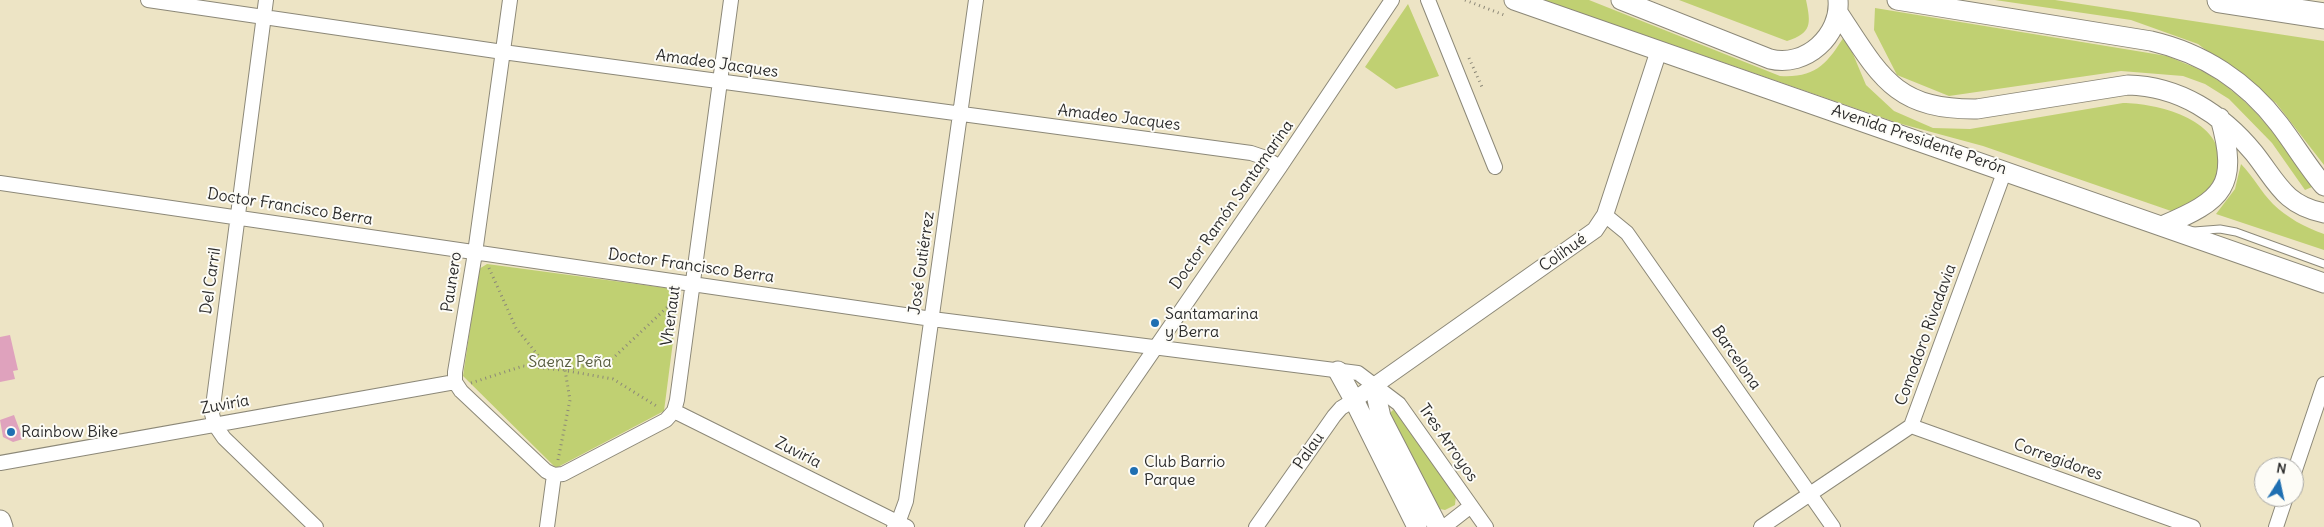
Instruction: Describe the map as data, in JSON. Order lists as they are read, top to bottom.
{
  "streets": {
    "main road": ["Avenida Presidente Perón"],
    "street": [
      "Amadeo Jacques",
      "Doctor Ramón Santamarina",
      "Doctor Francisco Berra",
      "Colihué",
      "José Gutiérrez",
      "Del Carril",
      "Paunero",
      "Vhenaut",
      "Comodoro Rivadavia",
      "Barcelona",
      "Zuviría",
      "Tres Arroyos",
      "Palau",
      "Corregidores"
    ]
  },
  "crossings": [
    ["Amadeo Jacques", "Doctor Ramón Santamarina"],
    ["Amadeo Jacques", "José Gutiérrez"],
    ["Amadeo Jacques", "Del Carril"],
    ["Amadeo Jacques", "Paunero"],
    ["Amadeo Jacques", "Vhenaut"],
    ["Avenida Presidente Perón", "Colihué"],
    ["Avenida Presidente Perón", "Comodoro Rivadavia"],
    ["Doctor Ramón Santamarina", "Doctor Francisco Berra"],
    ["Doctor Francisco Berra", "Colihué"],
    ["Doctor Francisco Berra", "José Gutiérrez"],
    ["Doctor Francisco Berra", "Del Carril"],
    ["Doctor Francisco Berra", "Paunero"],
    ["Doctor Francisco Berra", "Vhenaut"],
    ["Doctor Francisco Berra", "Tres Arroyos"],
    ["Doctor Francisco Berra", "Palau"],
    ["Colihué", "Barcelona"],
    ["Colihué", "Tres Arroyos"],
    ["Colihué", "Palau"],
    ["José Gutiérrez", "Zuviría"],
    ["Del Carril", "Zuviría"],
    ["Paunero", "Zuviría"],
    ["Vhenaut", "Zuviría"],
    ["Comodoro Rivadavia", "Barcelona"],
    ["Comodoro Rivadavia", "Corregidores"],
    ["Tres Arroyos", "Palau"]
  ],
  "parks": ["Saenz Peña"],
  "places": ["Santamarina y Berra", "Rainbow Bike", "Club Barrio Parque"],
  "north": "top"
}
